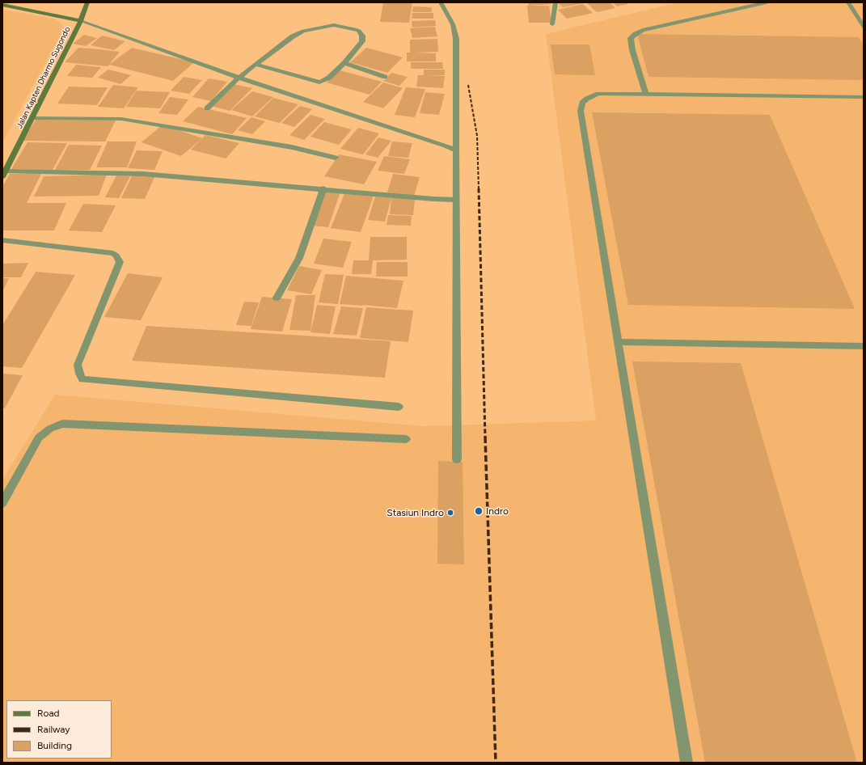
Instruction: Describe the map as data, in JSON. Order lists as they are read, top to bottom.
{
  "streets": {
    "main road": ["Jalan Kapten Dharmo Sugondo"]
  },
  "places": ["Indro", "Stasiun Indro"],
  "legend": ["Road", "Railway", "Building"]
}
